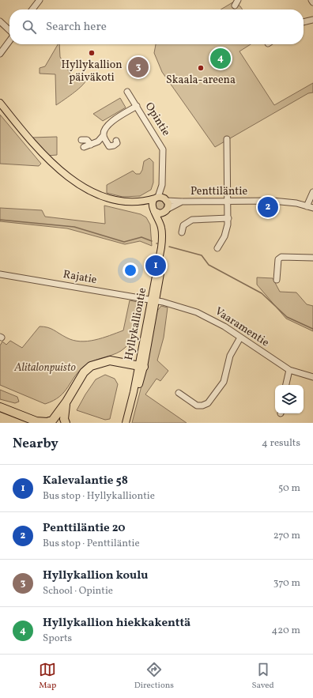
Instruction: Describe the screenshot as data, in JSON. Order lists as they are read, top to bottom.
{
  "streets": {
    "main road": ["Hyllykalliontie"],
    "street": [
      "Opintie",
      "Penttiläntie",
      "Rajatie",
      "Vaaramentie"
    ]
  },
  "crossings": [
    ["Opintie", "Penttiläntie"],
    ["Opintie", "Hyllykalliontie"],
    ["Penttiläntie", "Hyllykalliontie"],
    ["Rajatie", "Hyllykalliontie"],
    ["Rajatie", "Vaaramentie"],
    ["Hyllykalliontie", "Vaaramentie"]
  ],
  "parks": ["Alitalonpuisto"],
  "places": ["Hyllykallion päiväkoti", "Skaala-areena"],
  "page": {
    "search": "Search here",
    "pins": [
      "4",
      "3",
      "2",
      "1"
    ],
    "heading": ["Nearby", "4 results"],
    "list": [
      {
        "mark": "1",
        "name": "Kalevalantie 58",
        "note": "Bus stop · Hyllykalliontie",
        "value": "50 m"
      },
      {
        "mark": "2",
        "name": "Penttiläntie 20",
        "note": "Bus stop · Penttiläntie",
        "value": "270 m"
      },
      {
        "mark": "3",
        "name": "Hyllykallion koulu",
        "note": "School · Opintie",
        "value": "370 m"
      },
      {
        "mark": "4",
        "name": "Hyllykallion hiekkakenttä",
        "note": "Sports",
        "value": "420 m"
      }
    ],
    "nav": ["Map", "Directions", "Saved"]
  }
}
